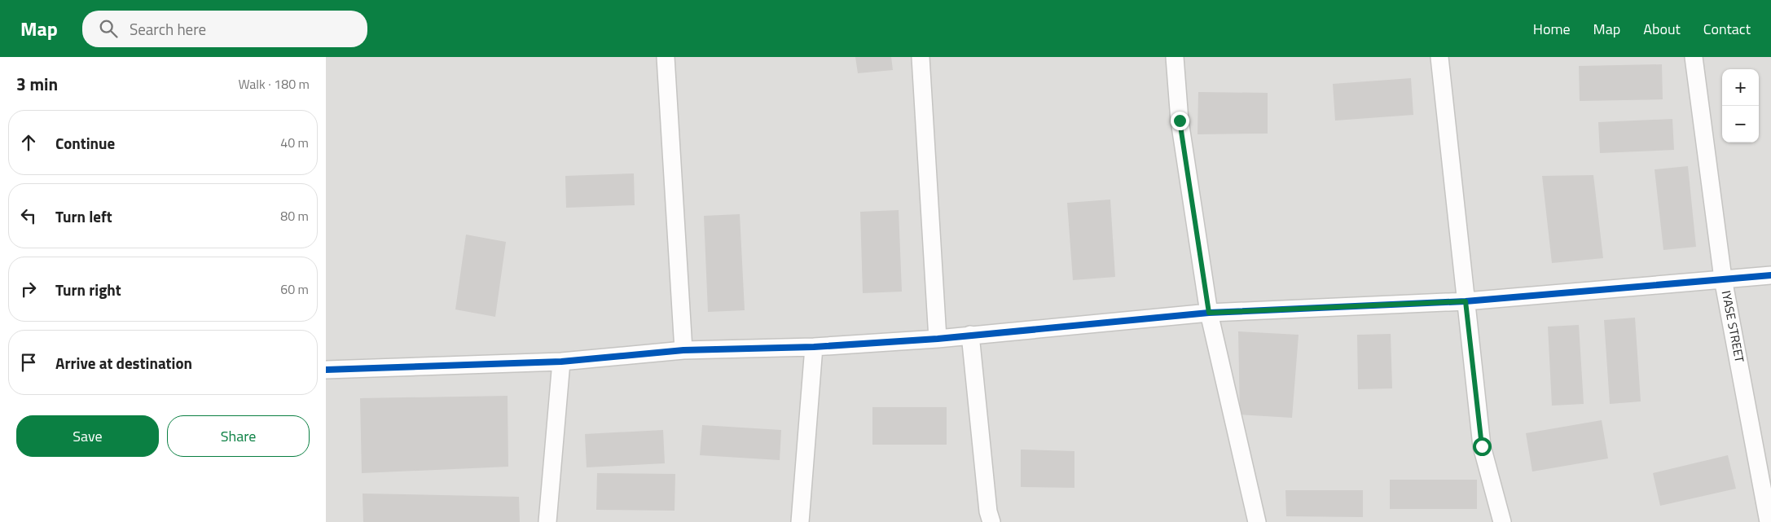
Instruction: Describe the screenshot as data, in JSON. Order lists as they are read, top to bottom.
{
  "streets": {
    "street": ["IYASE STREET"]
  },
  "page": {
    "header": "Map",
    "search": "Search here",
    "nav": [
      "Home",
      "Map",
      "About",
      "Contact"
    ],
    "heading": ["3 min", "Walk · 180 m"],
    "map_buttons": ["+", "−"],
    "list": [
      ["Continue", "40 m"],
      ["Turn left", "80 m"],
      ["Turn right", "60 m"],
      "Arrive at destination"
    ],
    "buttons": ["Save", "Share"]
  }
}
